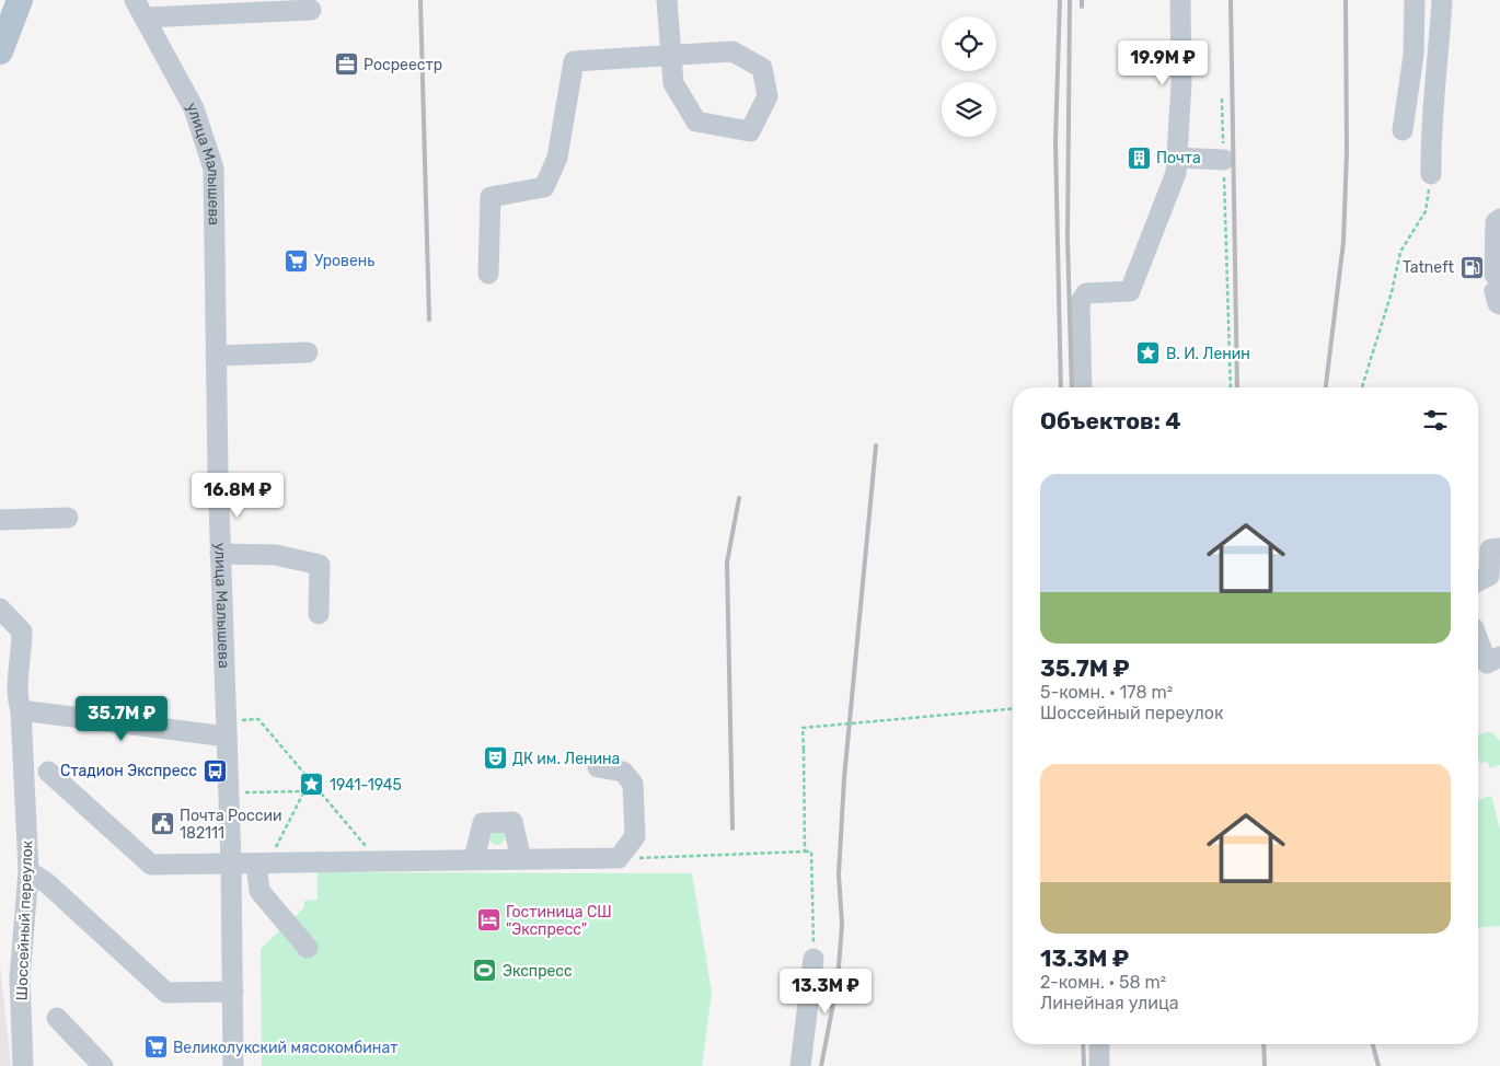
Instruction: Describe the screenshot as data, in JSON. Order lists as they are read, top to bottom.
{
  "streets": {
    "street": ["улица Малышева", "Шоссейный переулок"]
  },
  "places": {
    "office": ["Росреестр"],
    "building": ["Почта"],
    "supermarket": ["Уровень", "Великолукский мясокомбинат"],
    "fuel station": ["Tatneft"],
    "place": ["В. И. Ленин", "1941-1945"],
    "theatre": ["ДК им. Ленина"],
    "bus stop": ["Стадион Экспресс"],
    "public building": ["Почта России 182111"],
    "hotel": ["Гостиница СШ \"Экспресс\""],
    "sports": ["Экспресс"]
  },
  "page": {
    "price": [
      "19.9M ₽",
      "16.8M ₽",
      "35.7M ₽",
      "13.3M ₽"
    ],
    "heading": "Объектов: 4",
    "list": [
      {
        "name": "35.7M ₽",
        "note": "5-комн. · 178 m² · Шоссейный переулок"
      },
      {
        "name": "13.3M ₽",
        "note": "2-комн. · 58 m² · Линейная улица"
      }
    ]
  }
}
